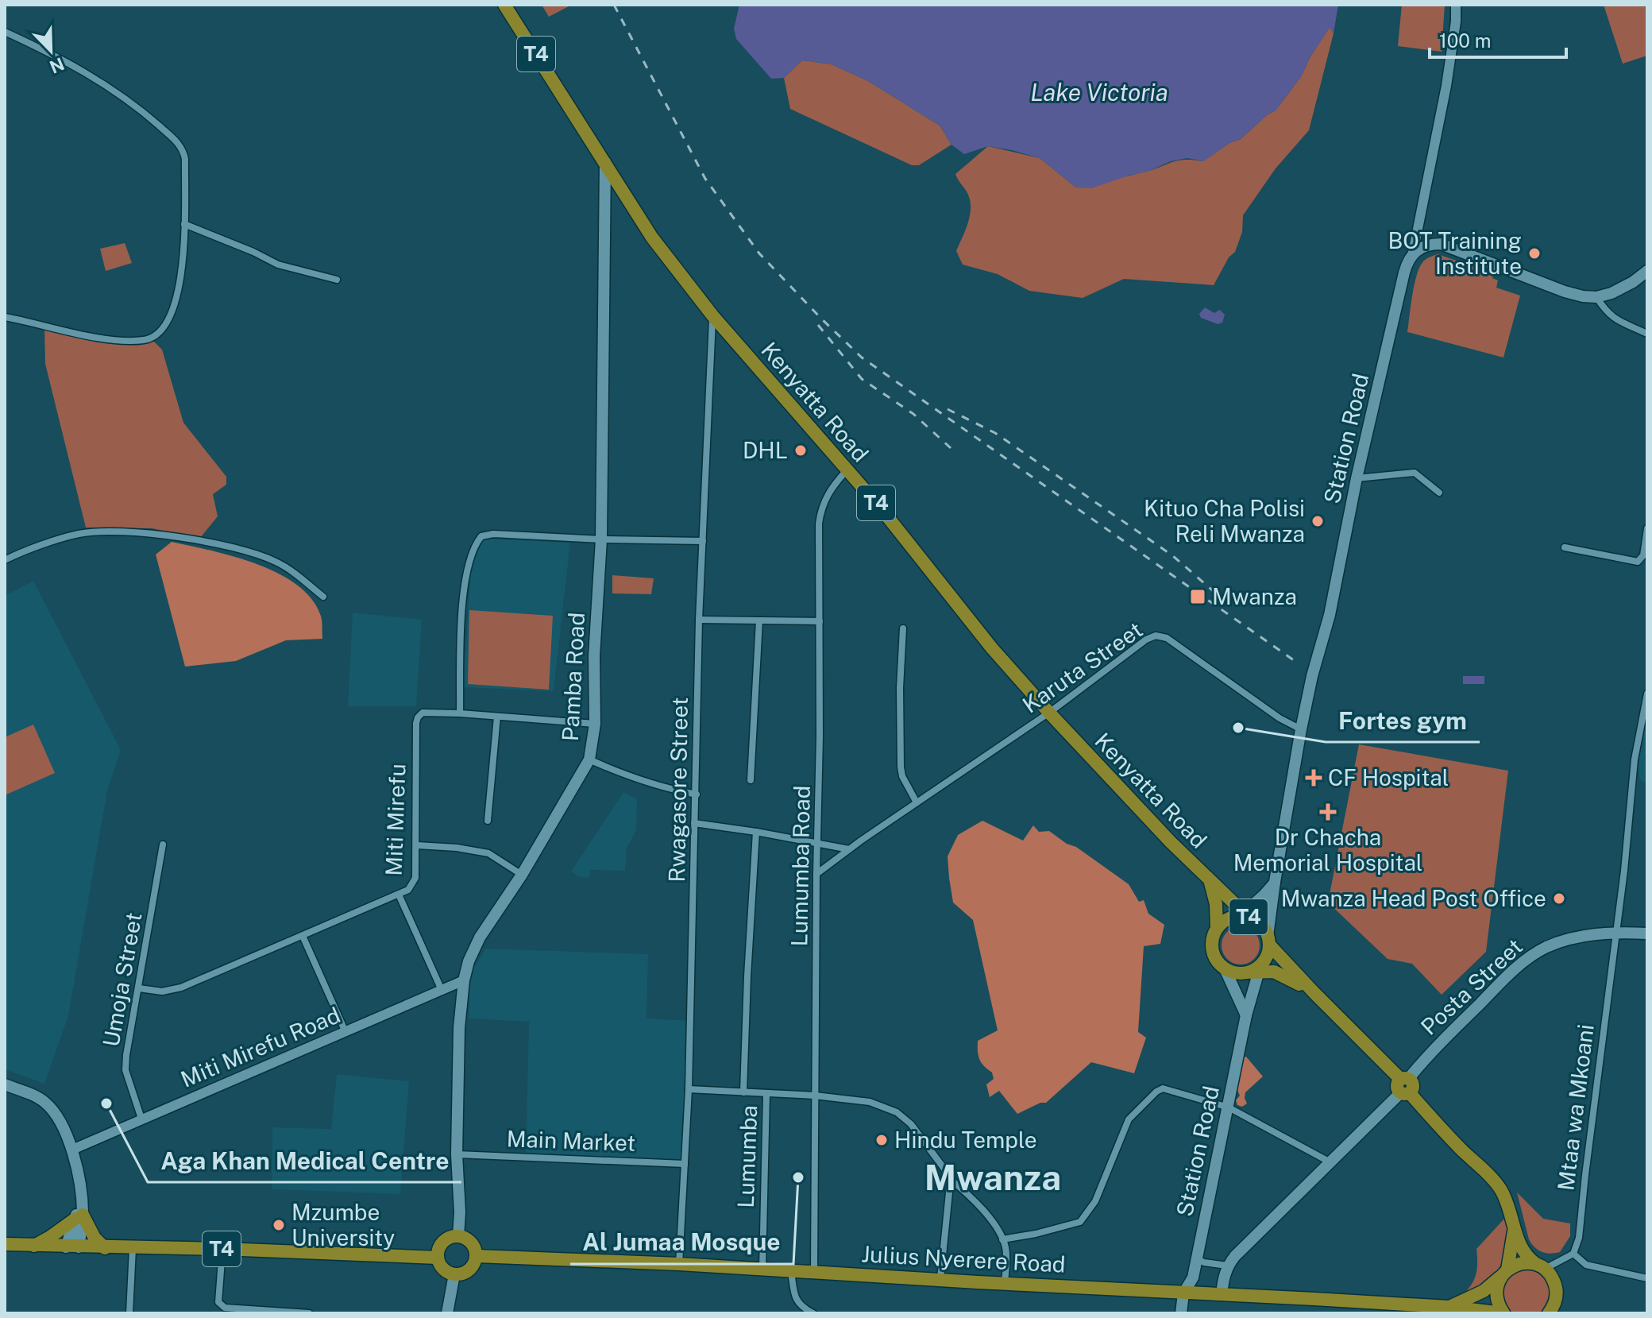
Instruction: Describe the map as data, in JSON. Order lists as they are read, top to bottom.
{
  "streets": {
    "highway": ["T4", "Kenyatta Road", "Julius Nyerere Road"],
    "main road": ["Station Road", "Pamba Road", "Posta Street"],
    "street": [
      "Karuta Street",
      "Rwagasore Street",
      "Miti Mirefu",
      "Lumumba Road",
      "Umoja Street",
      "Miti Mirefu Road",
      "Mtaa wa Mkoani",
      "Main Market",
      "Lumumba"
    ]
  },
  "crossings": [
    ["T4", "Kenyatta Road"],
    ["T4", "Station Road"],
    ["T4", "Pamba Road"],
    ["T4", "Posta Street"],
    ["T4", "Julius Nyerere Road"],
    ["Kenyatta Road", "Station Road"],
    ["Kenyatta Road", "Karuta Street"],
    ["Kenyatta Road", "Pamba Road"],
    ["Kenyatta Road", "Rwagasore Street"],
    ["Kenyatta Road", "Lumumba Road"],
    ["Station Road", "Karuta Street"],
    ["Station Road", "Julius Nyerere Road"],
    ["Karuta Street", "Lumumba Road"],
    ["Pamba Road", "Miti Mirefu"],
    ["Pamba Road", "Miti Mirefu Road"],
    ["Pamba Road", "Main Market"],
    ["Pamba Road", "Julius Nyerere Road"],
    ["Rwagasore Street", "Main Market"],
    ["Rwagasore Street", "Julius Nyerere Road"],
    ["Miti Mirefu", "Umoja Street"],
    ["Lumumba Road", "Lumumba"],
    ["Lumumba Road", "Julius Nyerere Road"],
    ["Umoja Street", "Miti Mirefu Road"],
    ["Posta Street", "Mtaa wa Mkoani"],
    ["Lumumba", "Julius Nyerere Road"]
  ],
  "districts": ["Mwanza"],
  "water": ["Lake Victoria"],
  "places": {
    "other": [
      "BOT Training Institute",
      "DHL",
      "Kituo Cha Polisi Reli Mwanza",
      "Fortes gym",
      "Mwanza Head Post Office",
      "Aga Khan Medical Centre",
      "Hindu Temple",
      "Al Jumaa Mosque",
      "Mzumbe University"
    ],
    "transit": ["Mwanza"],
    "health": ["CF Hospital", "Dr Chacha Memorial Hospital"]
  },
  "scale_bar": "100 m",
  "north": "bottom right"
}
